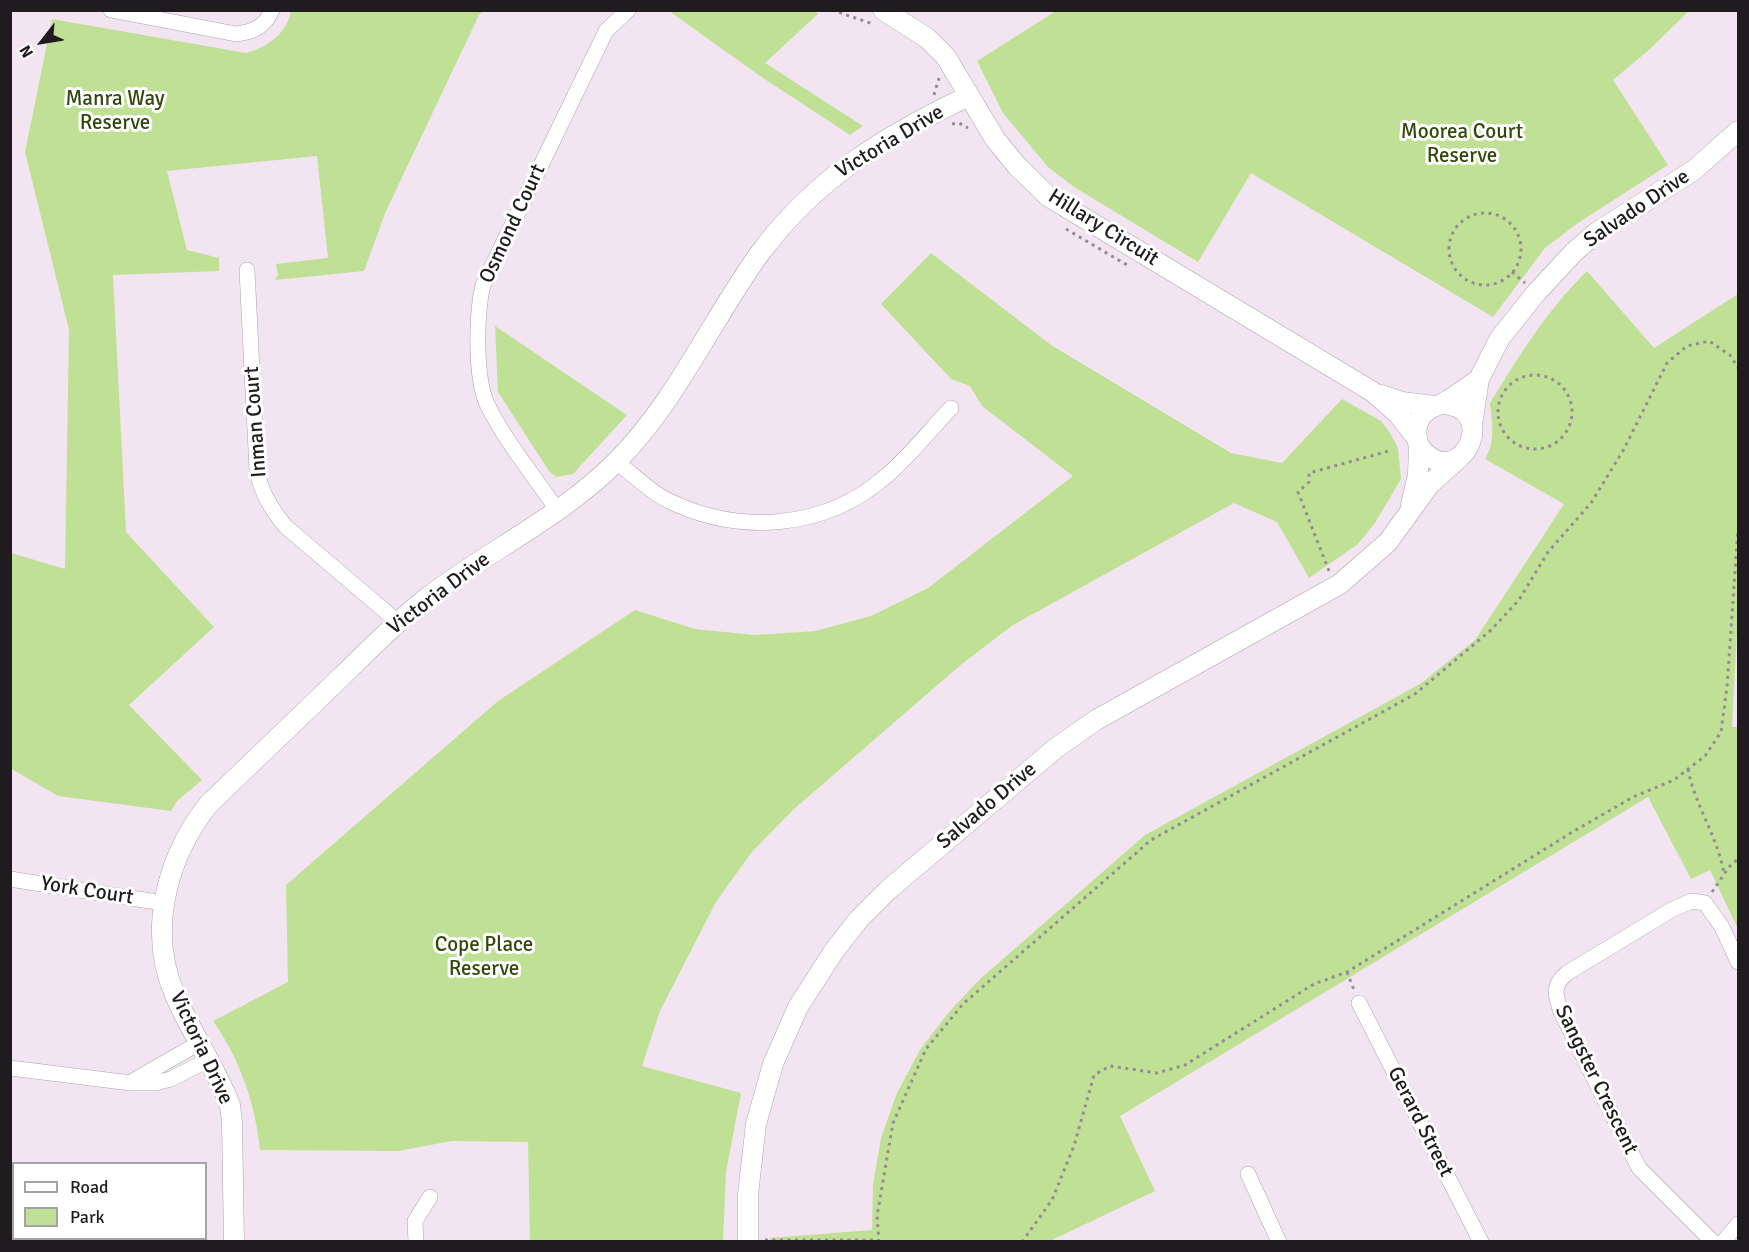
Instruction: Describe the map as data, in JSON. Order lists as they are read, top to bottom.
{
  "streets": {
    "street": [
      "Victoria Drive",
      "Salvado Drive",
      "Osmond Court",
      "Hillary Circuit",
      "Inman Court",
      "York Court",
      "Sangster Crescent",
      "Gerard Street"
    ]
  },
  "crossings": [
    ["Victoria Drive", "Osmond Court"],
    ["Victoria Drive", "Hillary Circuit"],
    ["Victoria Drive", "Inman Court"],
    ["Victoria Drive", "York Court"],
    ["Salvado Drive", "Hillary Circuit"]
  ],
  "parks": ["Manra Way Reserve", "Moorea Court Reserve", "Cope Place Reserve"],
  "legend": ["Road", "Park"],
  "north": "bottom left"
}
